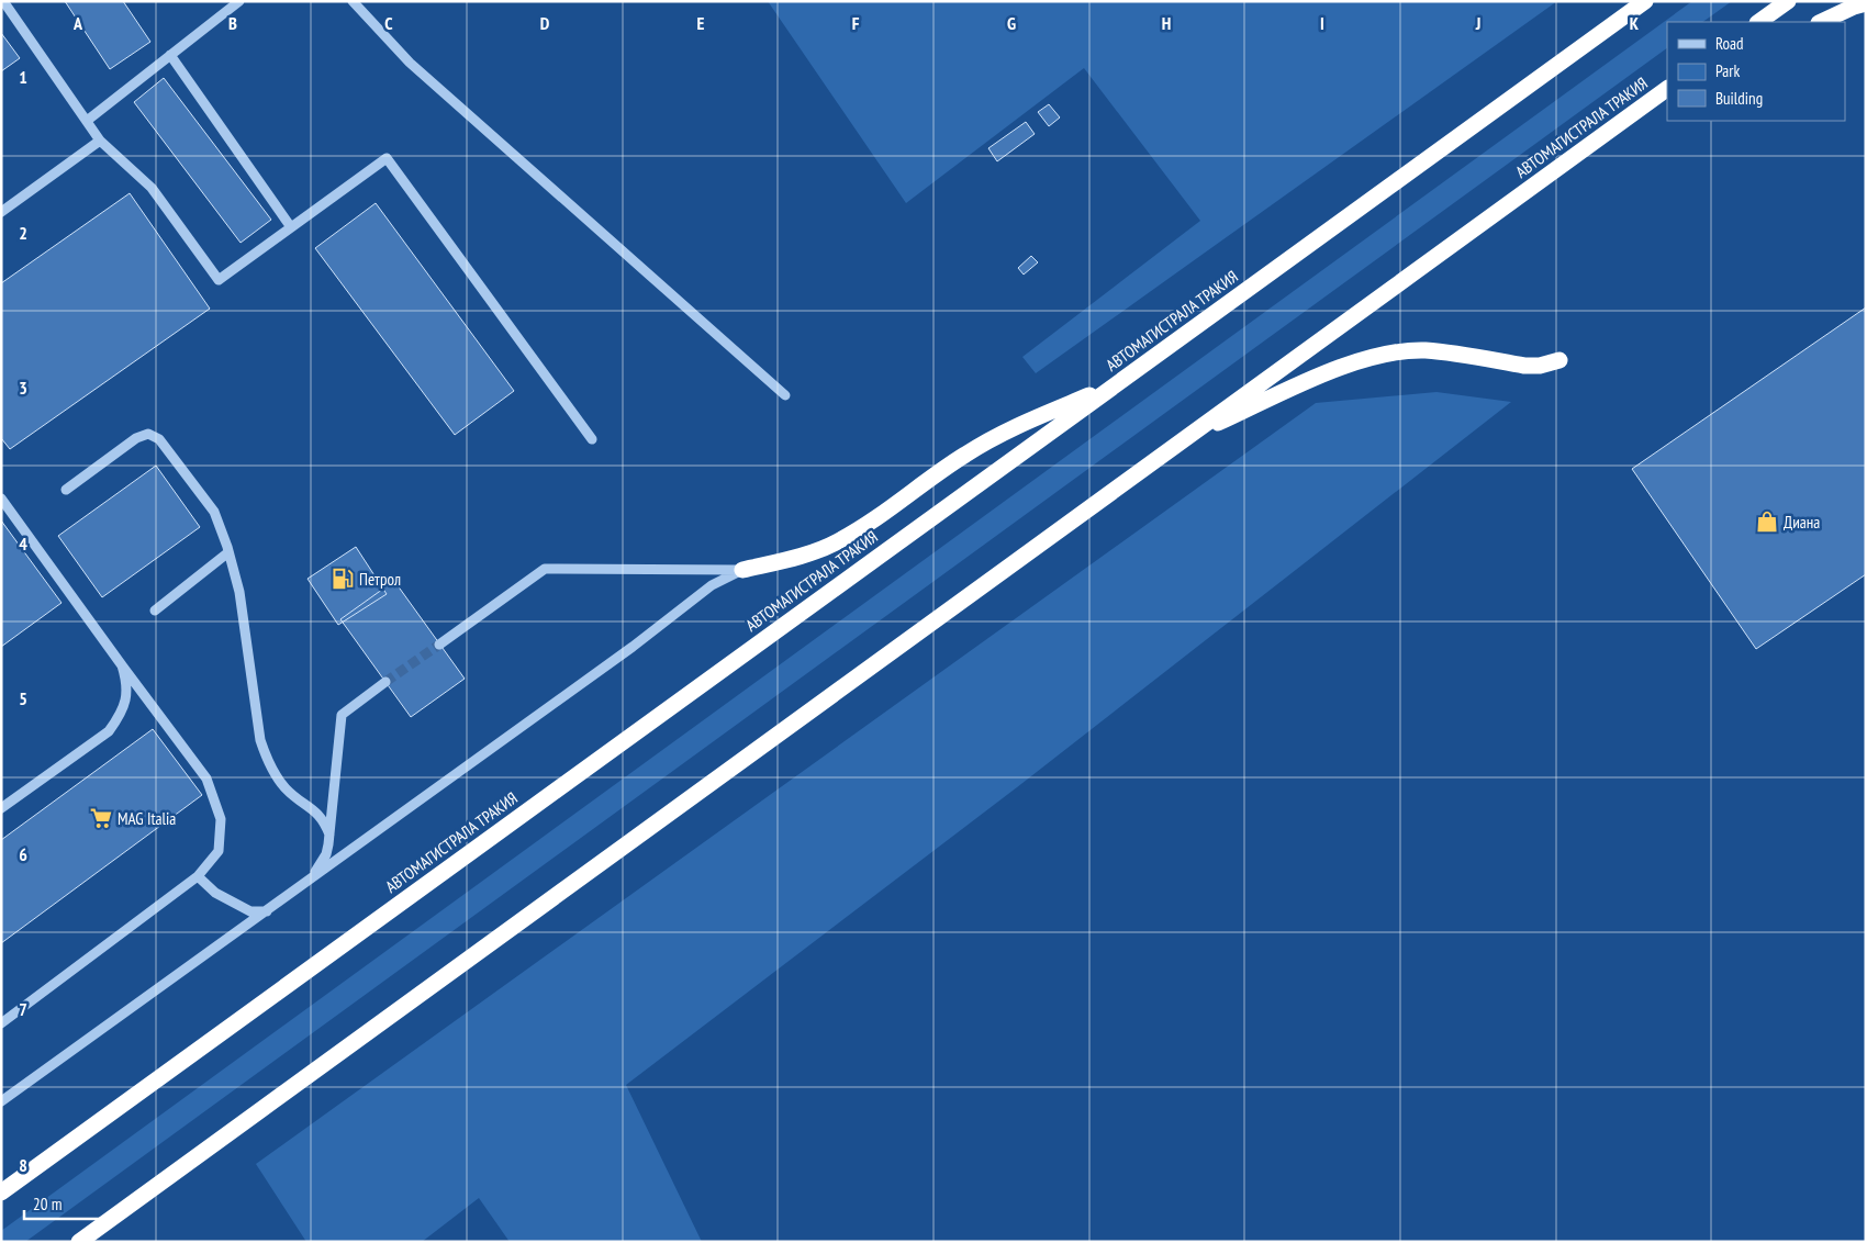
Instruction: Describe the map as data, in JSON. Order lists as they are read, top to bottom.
{
  "streets": {
    "highway": ["АВТОМАГИСТРАЛА ТРАКИЯ"]
  },
  "places": {
    "shop": ["Диана"],
    "fuel station": ["Петрол"],
    "supermarket": ["MAG Italia"]
  },
  "legend": ["Road", "Park", "Building"],
  "scale_bar": "20 m",
  "grid": {
    "columns": [
      "A",
      "B",
      "C",
      "D",
      "E",
      "F",
      "G",
      "H",
      "I",
      "J",
      "K"
    ],
    "rows": [
      "1",
      "2",
      "3",
      "4",
      "5",
      "6",
      "7",
      "8"
    ]
  }
}
